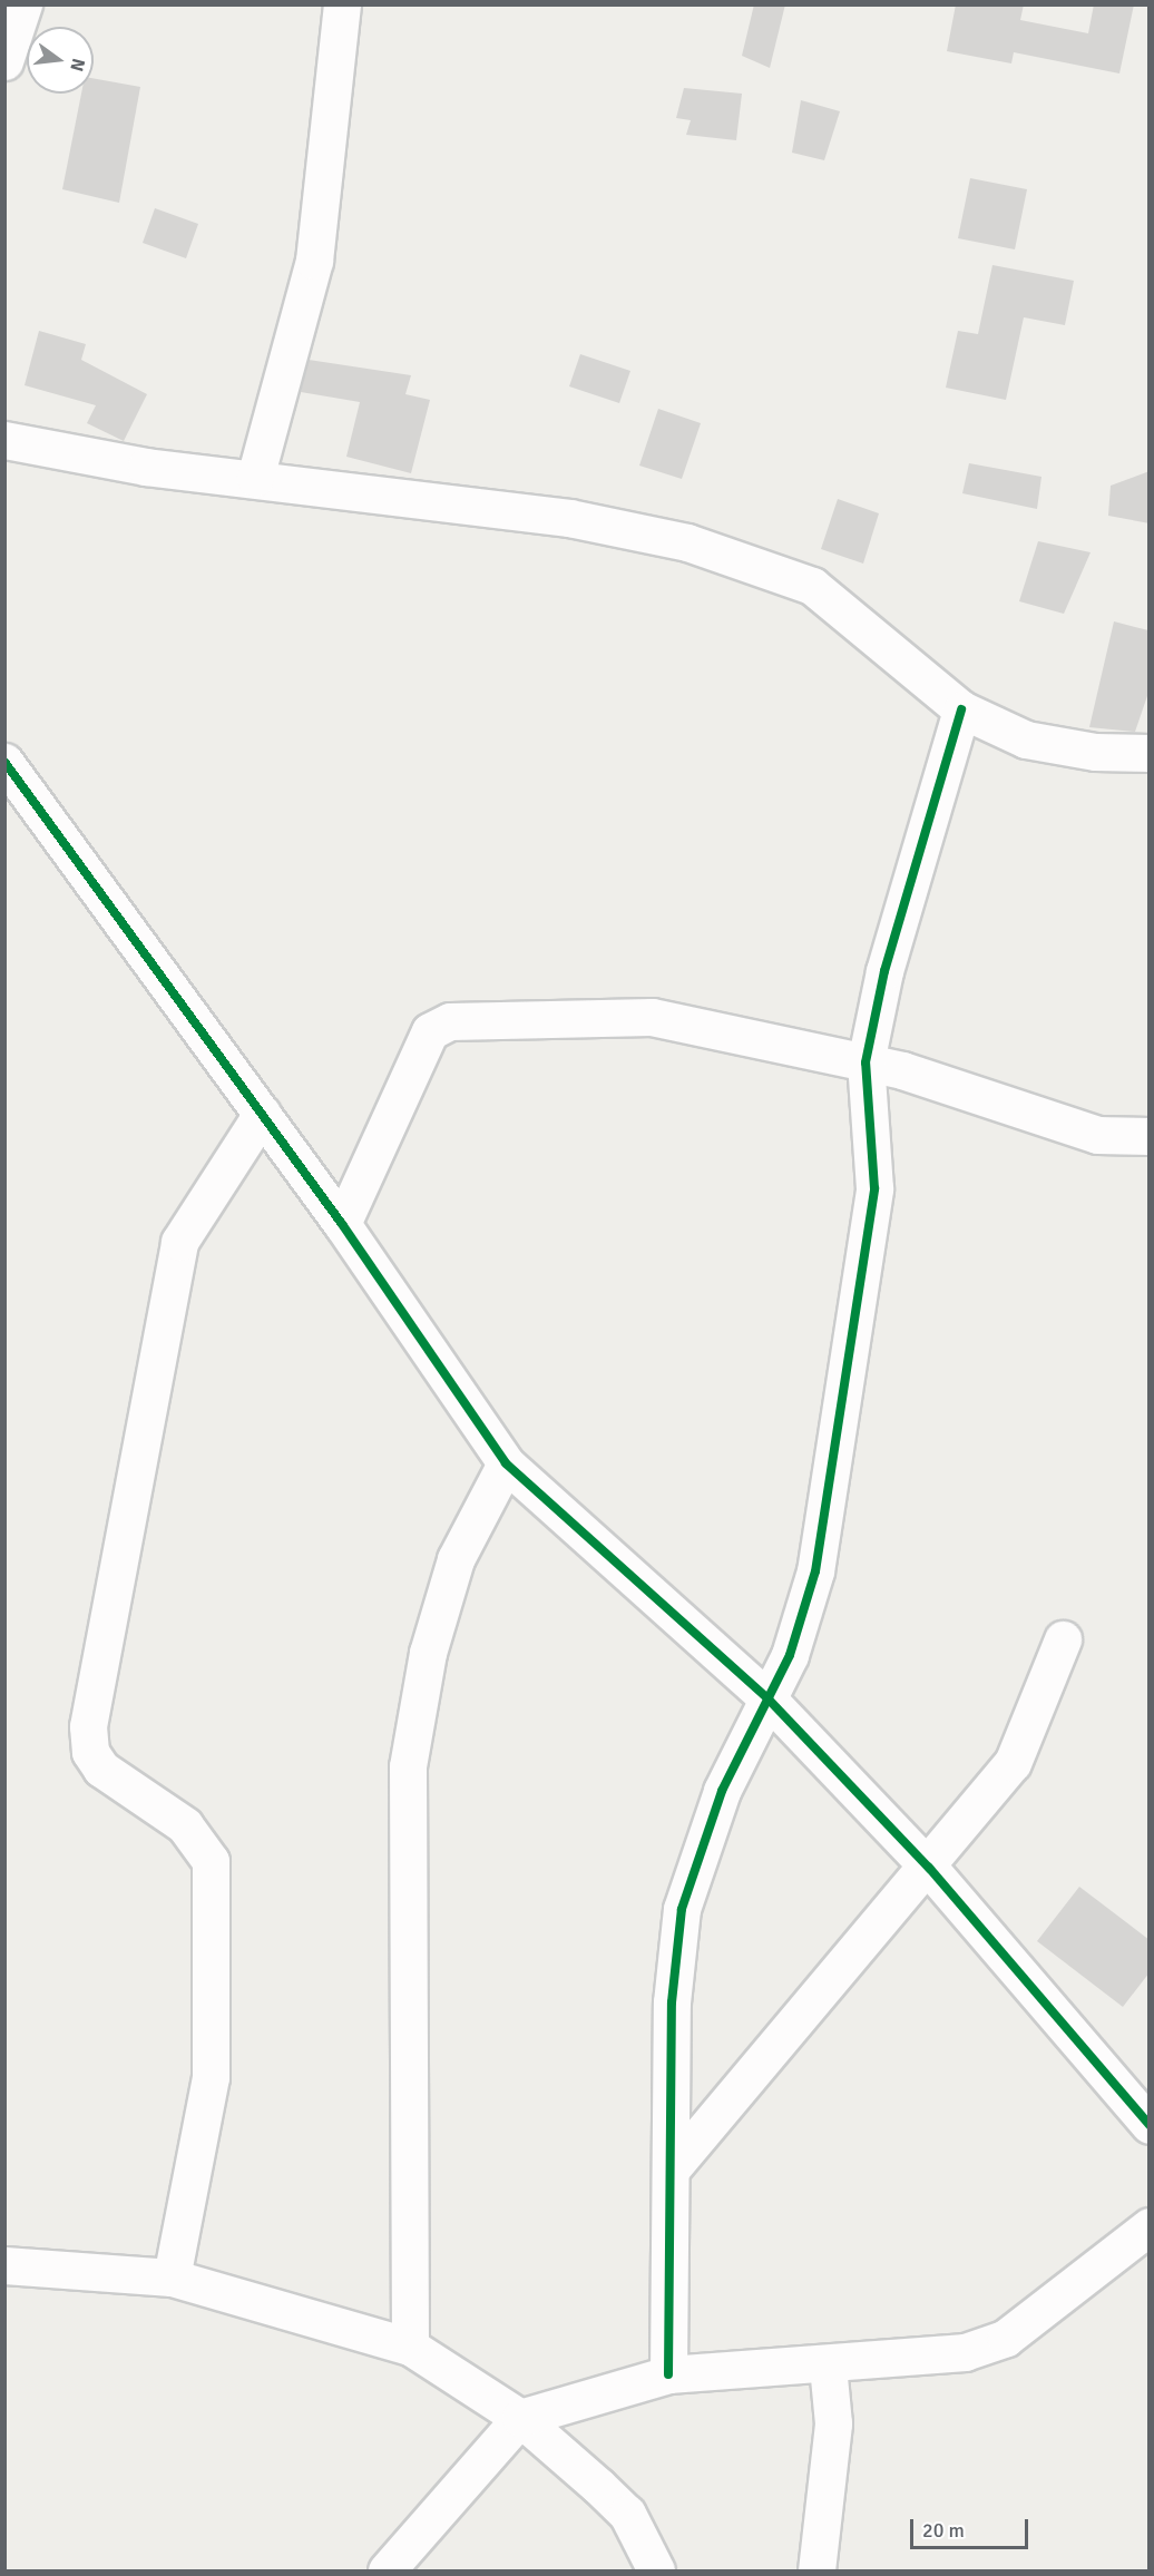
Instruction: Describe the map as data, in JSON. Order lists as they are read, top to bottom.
{
  "scale_bar": "20 m",
  "north": "right"
}
